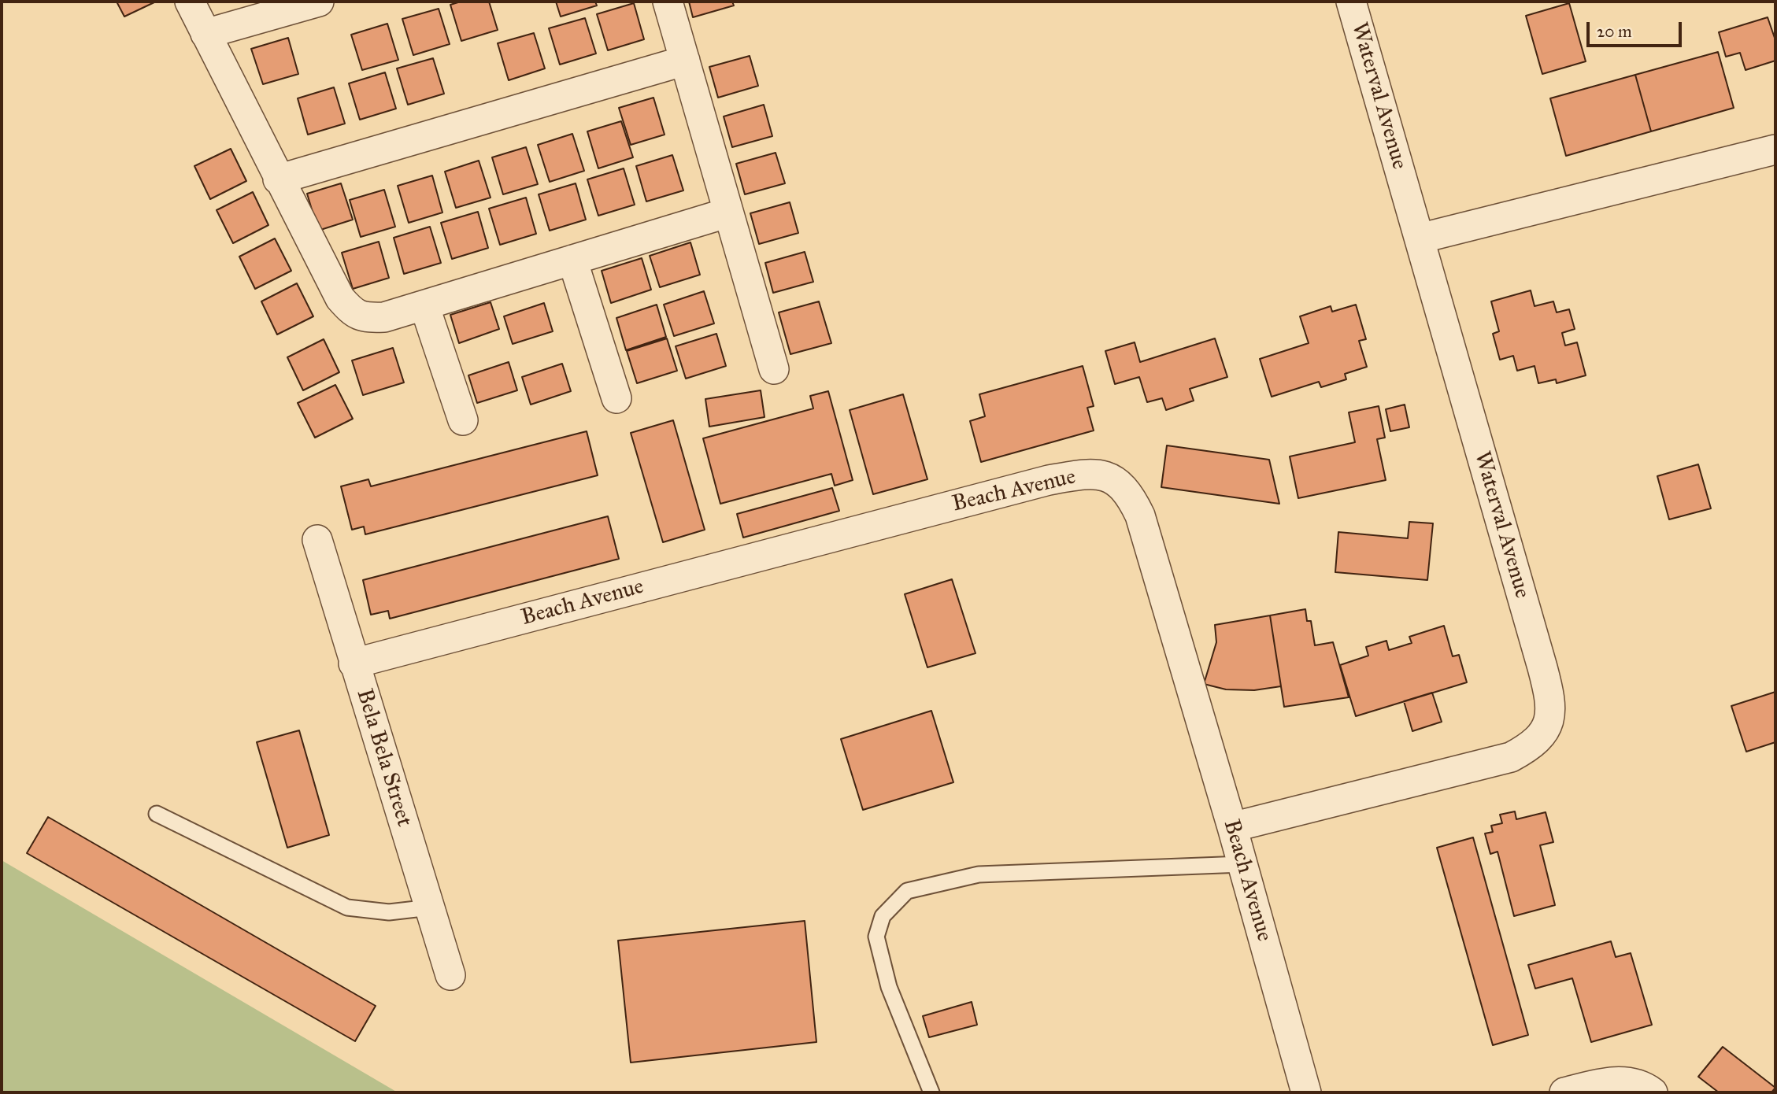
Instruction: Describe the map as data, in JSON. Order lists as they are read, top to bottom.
{
  "streets": {
    "street": ["Waterval Avenue", "Beach Avenue", "Bela Bela Street"]
  },
  "crossings": [
    ["Waterval Avenue", "Beach Avenue"],
    ["Beach Avenue", "Bela Bela Street"]
  ],
  "scale_bar": "20 m"
}
